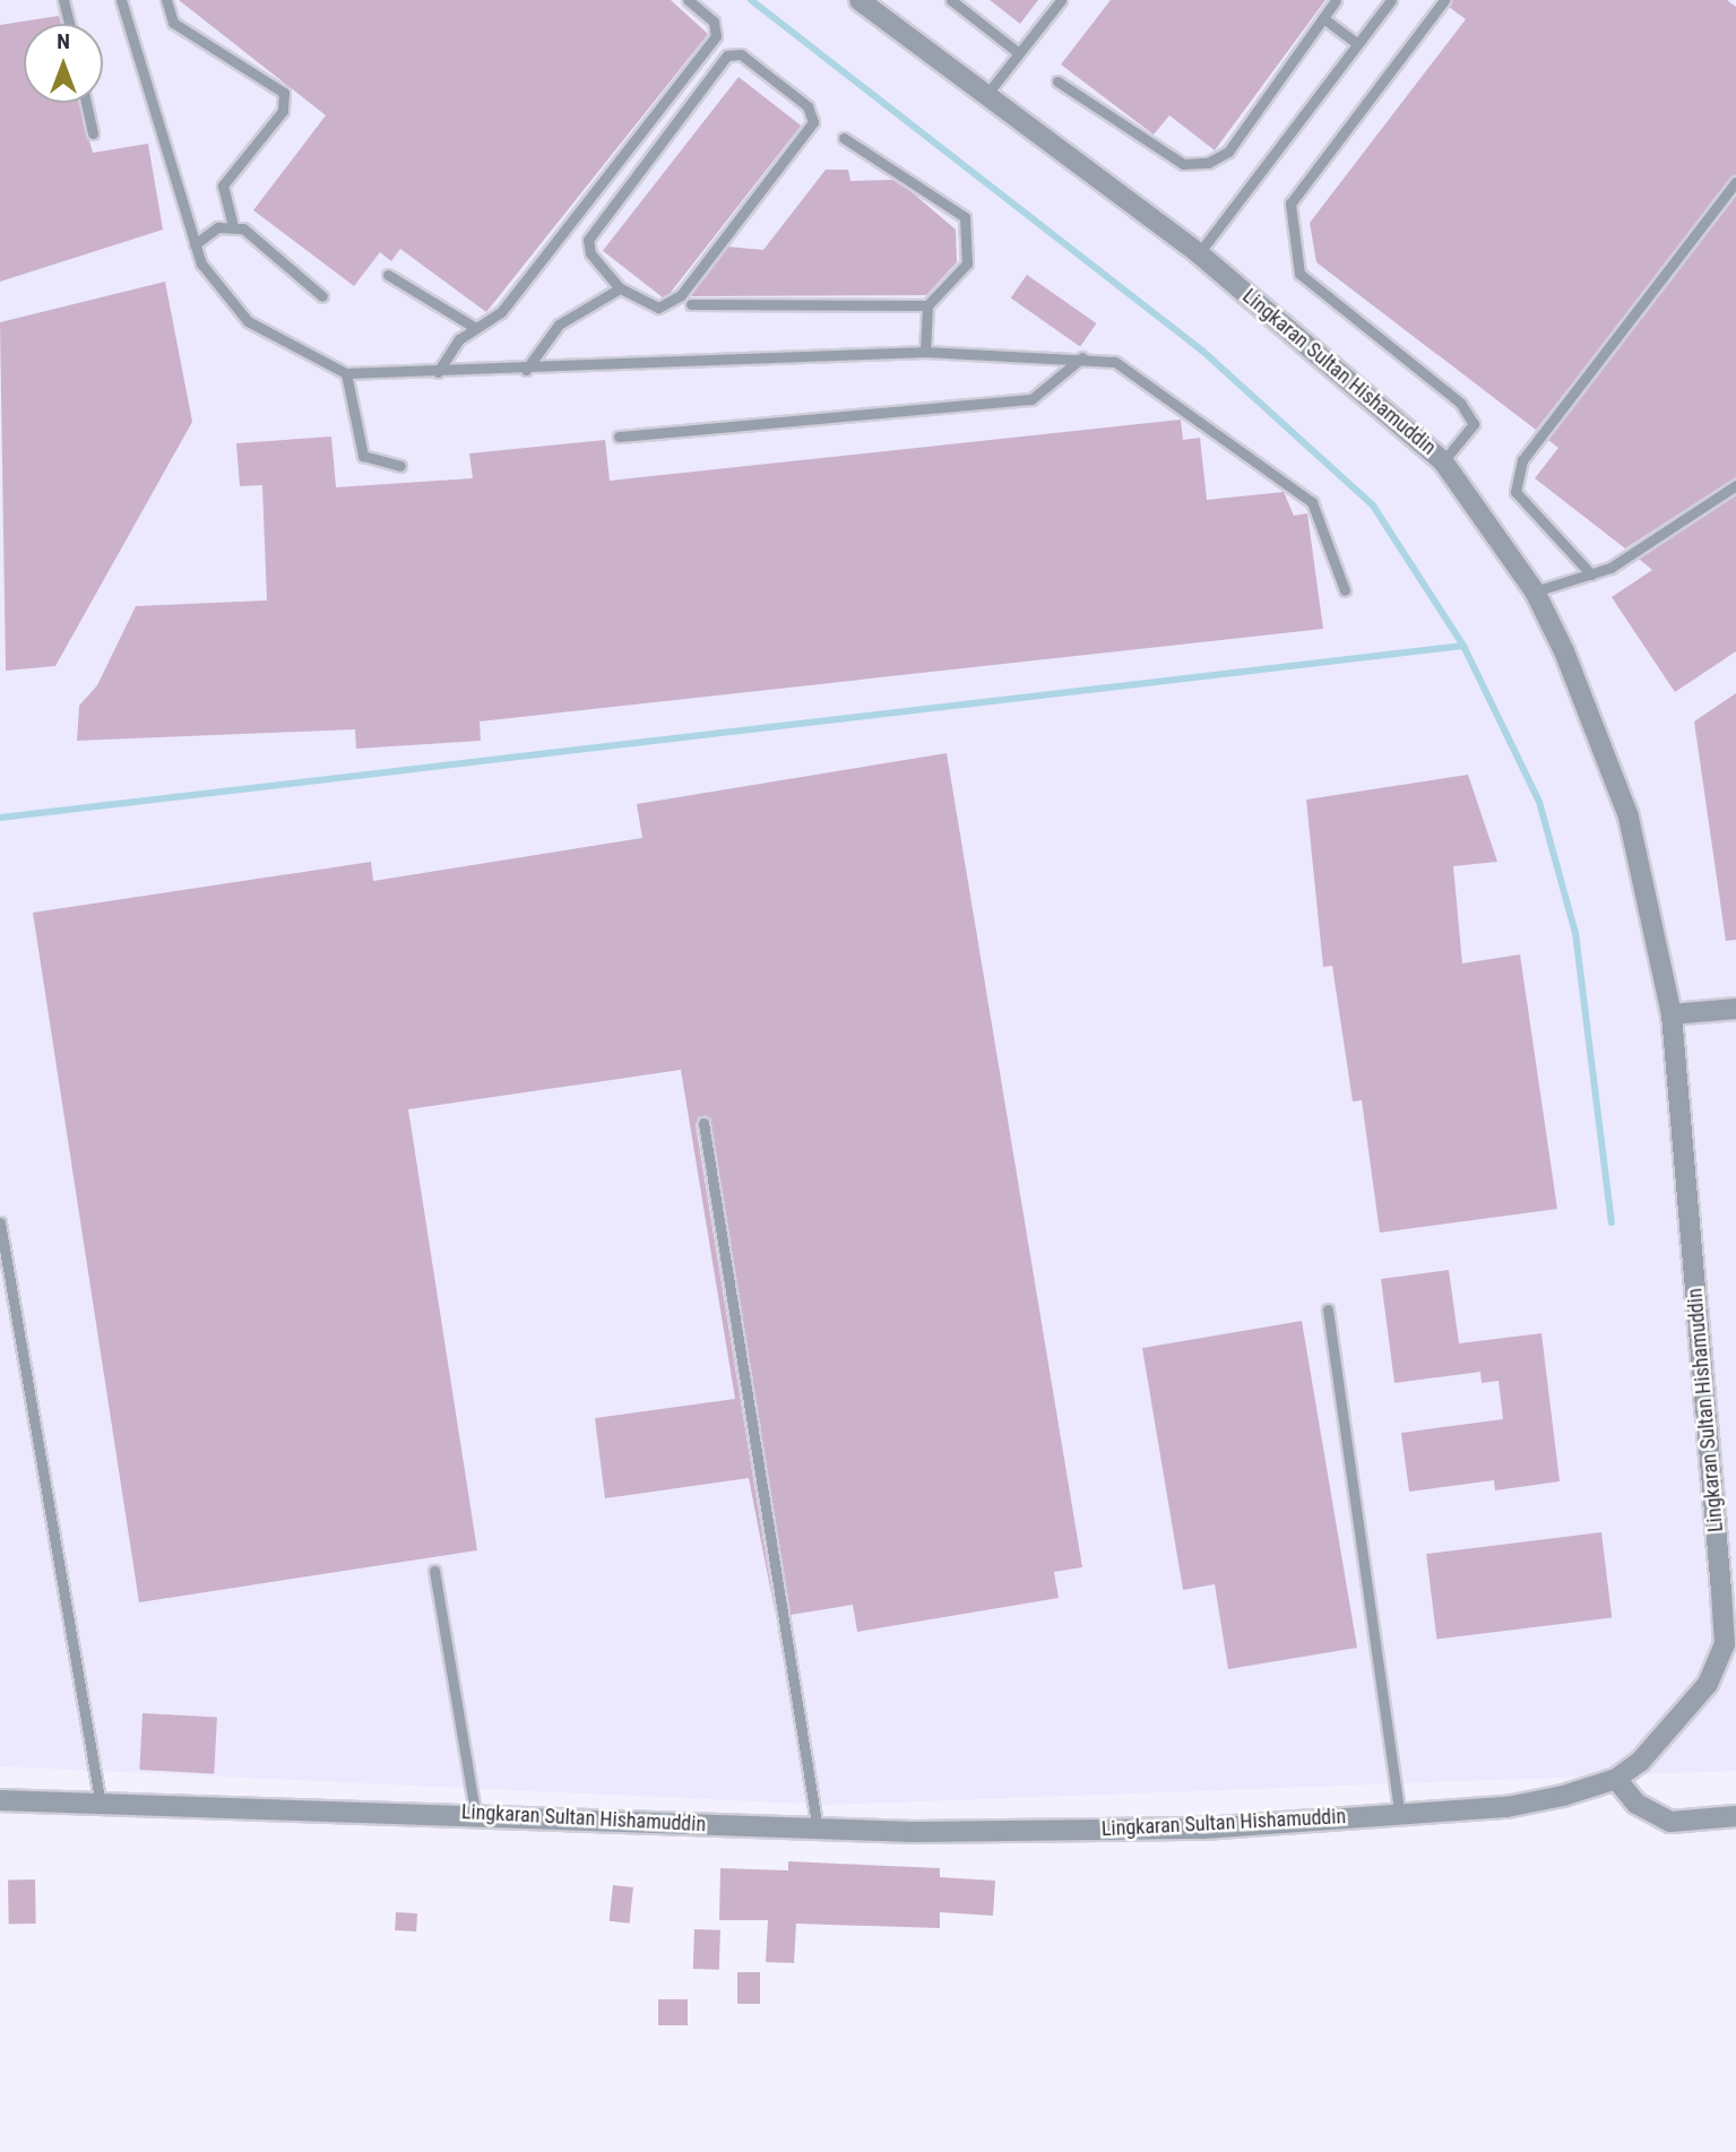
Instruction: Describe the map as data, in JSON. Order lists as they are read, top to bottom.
{
  "streets": {
    "street": ["Lingkaran Sultan Hishamuddin"]
  },
  "north": "top"
}
